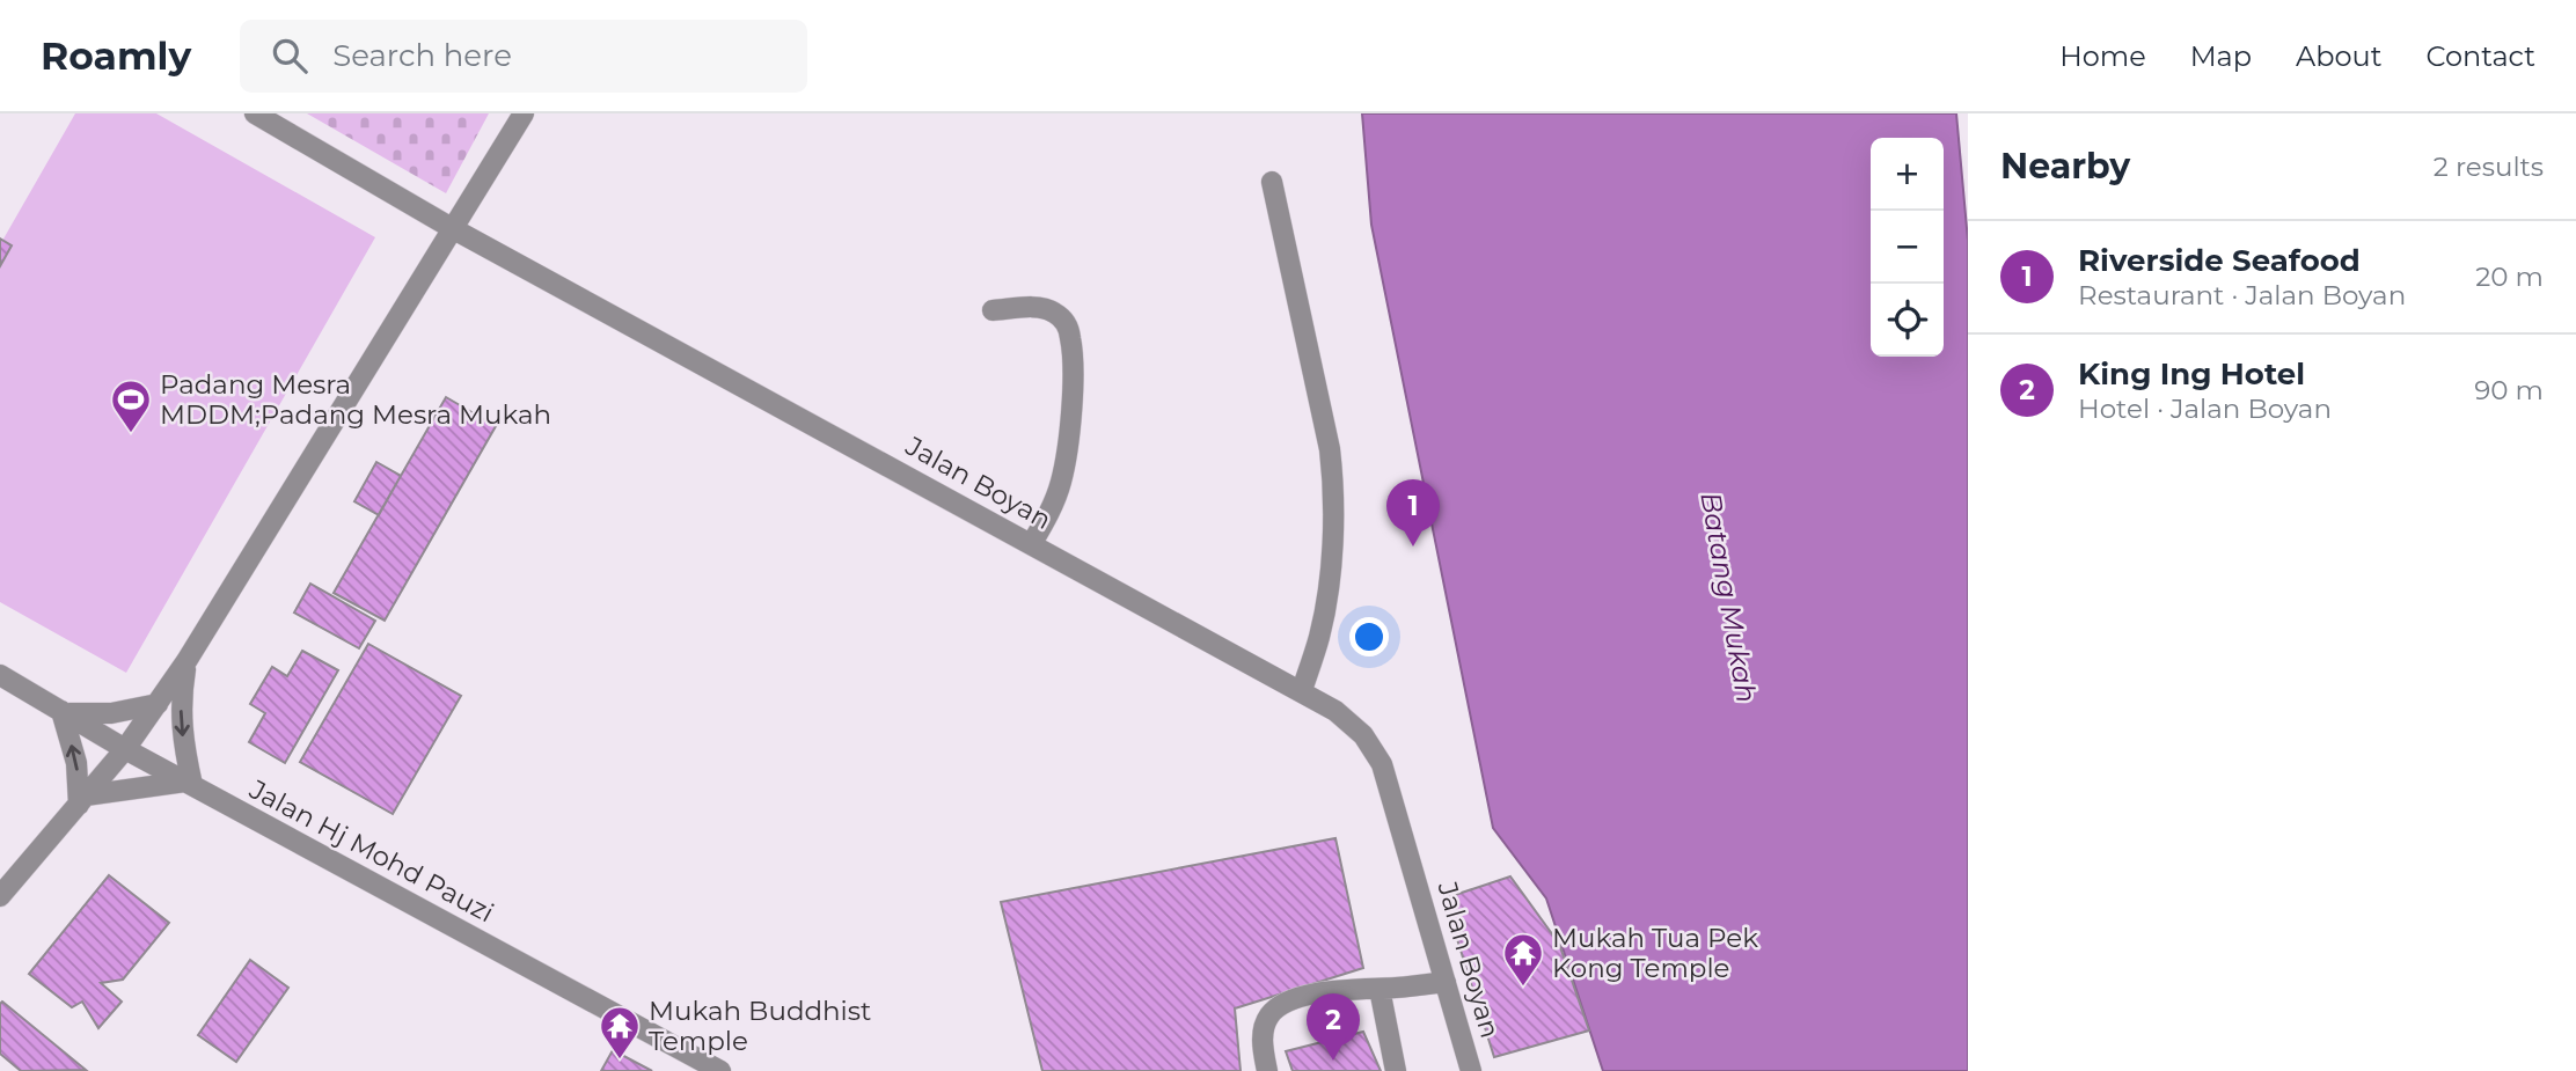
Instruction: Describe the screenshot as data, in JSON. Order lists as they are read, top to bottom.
{
  "streets": {
    "street": ["Jalan Boyan", "Jalan Hj Mohd Pauzi"]
  },
  "water": ["Batang Mukah"],
  "places": {
    "sports": ["Padang Mesra MDDM;Padang Mesra Mukah"],
    "temple": ["Mukah Tua Pek Kong Temple", "Mukah Buddhist Temple"]
  },
  "page": {
    "header": "Roamly",
    "search": "Search here",
    "nav": [
      "Home",
      "Map",
      "About",
      "Contact"
    ],
    "heading": ["Nearby", "2 results"],
    "map_buttons": ["+", "−"],
    "list": [
      {
        "mark": "1",
        "name": "Riverside Seafood",
        "note": "Restaurant · Jalan Boyan",
        "value": "20 m"
      },
      {
        "mark": "2",
        "name": "King Ing Hotel",
        "note": "Hotel · Jalan Boyan",
        "value": "90 m"
      }
    ],
    "pins": ["1", "2"]
  }
}
